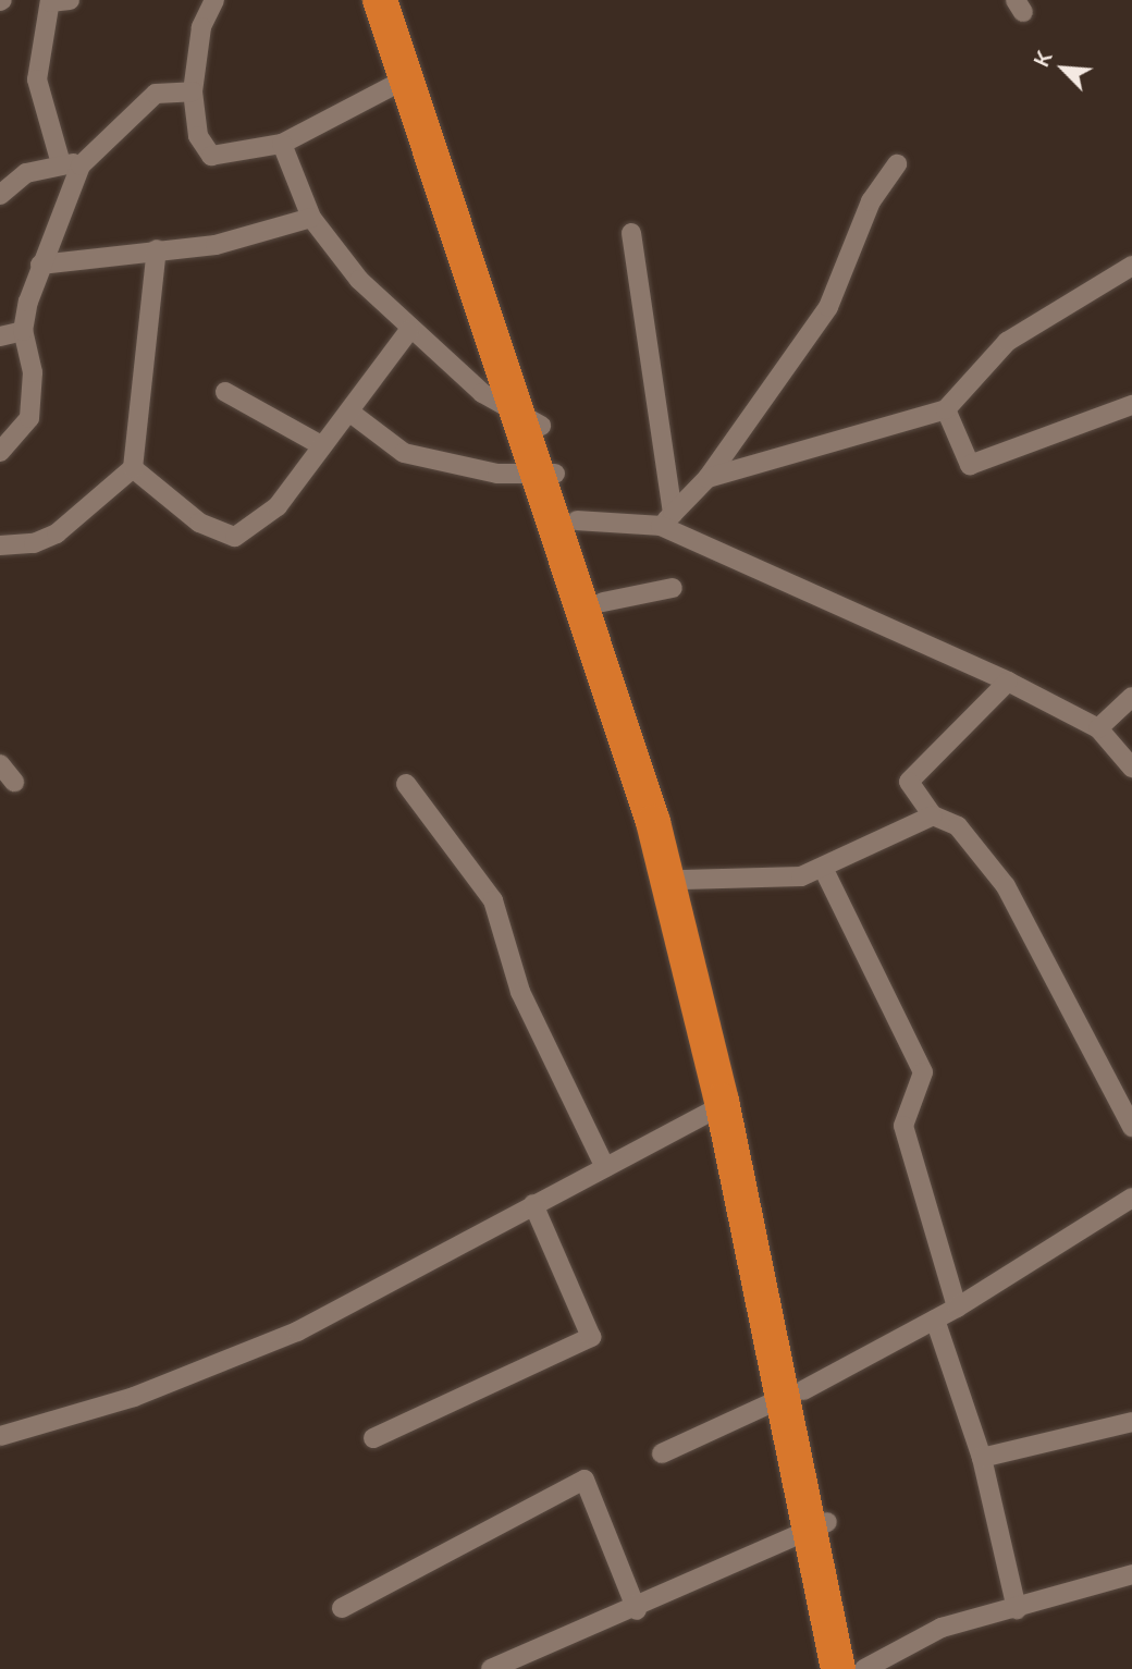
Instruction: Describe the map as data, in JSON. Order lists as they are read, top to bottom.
{
  "north": "top left"
}
